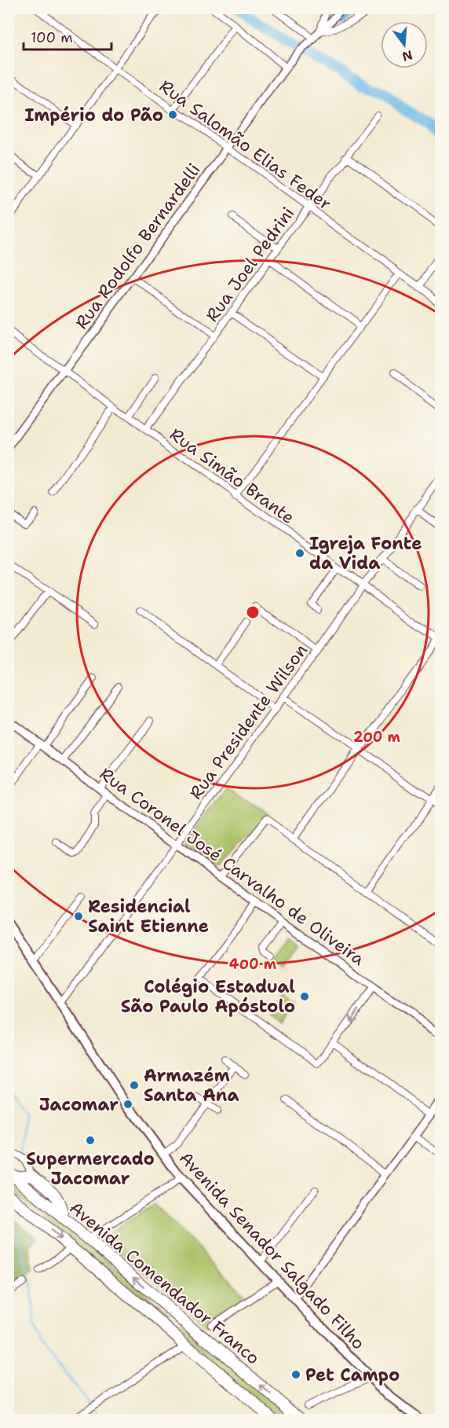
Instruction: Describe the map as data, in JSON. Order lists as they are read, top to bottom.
{
  "streets": {
    "highway": ["Avenida Comendador Franco"],
    "main road": ["Avenida Senador Salgado Filho"],
    "street": [
      "Rua Salomão Elias Feder",
      "Rua Rodolfo Bernardelli",
      "Rua Joel Pedrini",
      "Rua Simão Brante",
      "Rua Presidente Wilson",
      "Rua Coronel José Carvalho de Oliveira"
    ]
  },
  "crossings": [
    ["Rua Salomão Elias Feder", "Rua Rodolfo Bernardelli"],
    ["Rua Salomão Elias Feder", "Rua Joel Pedrini"],
    ["Rua Rodolfo Bernardelli", "Rua Simão Brante"],
    ["Rua Joel Pedrini", "Rua Simão Brante"],
    ["Rua Simão Brante", "Rua Presidente Wilson"],
    ["Rua Presidente Wilson", "Rua Coronel José Carvalho de Oliveira"],
    ["Rua Presidente Wilson", "Avenida Senador Salgado Filho"]
  ],
  "places": [
    "Império do Pão",
    "Igreja Fonte da Vida",
    "Residencial Saint Etienne",
    "Colégio Estadual São Paulo Apóstolo",
    "Armazém Santa Ana",
    "Jacomar",
    "Supermercado Jacomar",
    "Pet Campo"
  ],
  "scale_bar": "100 m",
  "north": "bottom",
  "rings": ["200 m", "400 m"]
}
